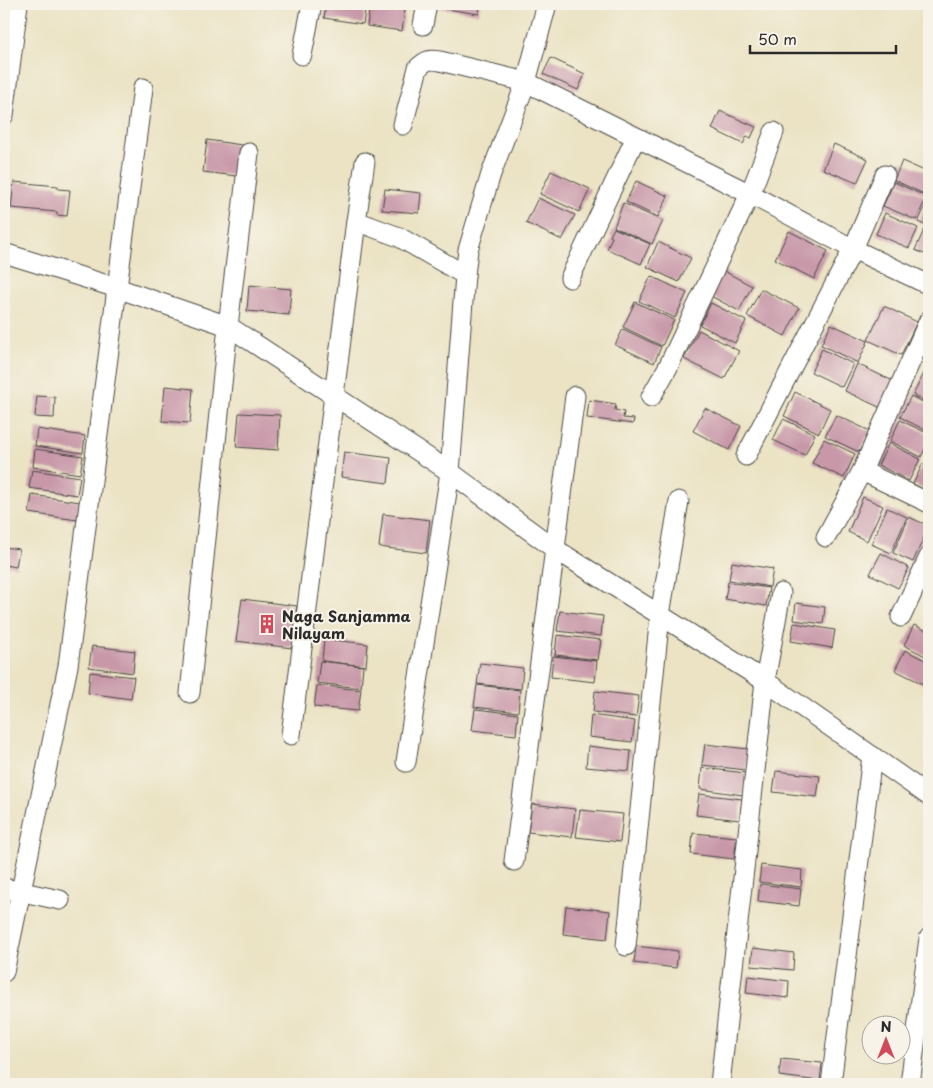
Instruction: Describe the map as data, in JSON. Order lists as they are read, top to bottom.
{
  "places": {
    "building": ["Naga Sanjamma Nilayam"]
  },
  "scale_bar": "50 m",
  "north": "top"
}
